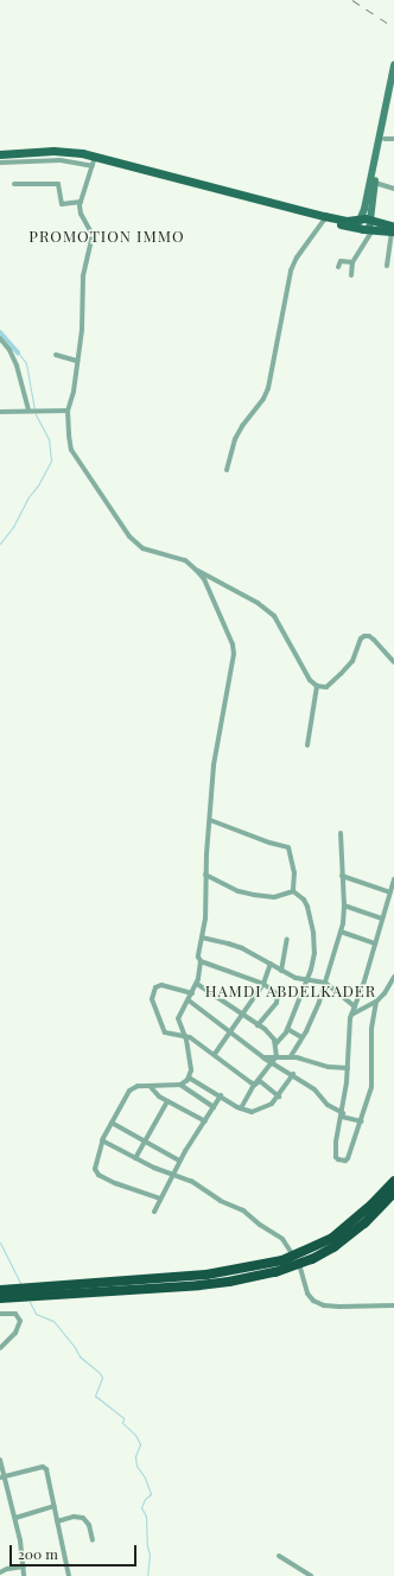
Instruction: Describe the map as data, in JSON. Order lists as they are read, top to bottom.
{
  "districts": ["PROMOTION IMMO", "HAMDI ABDELKADER"],
  "scale_bar": "200 m"
}
